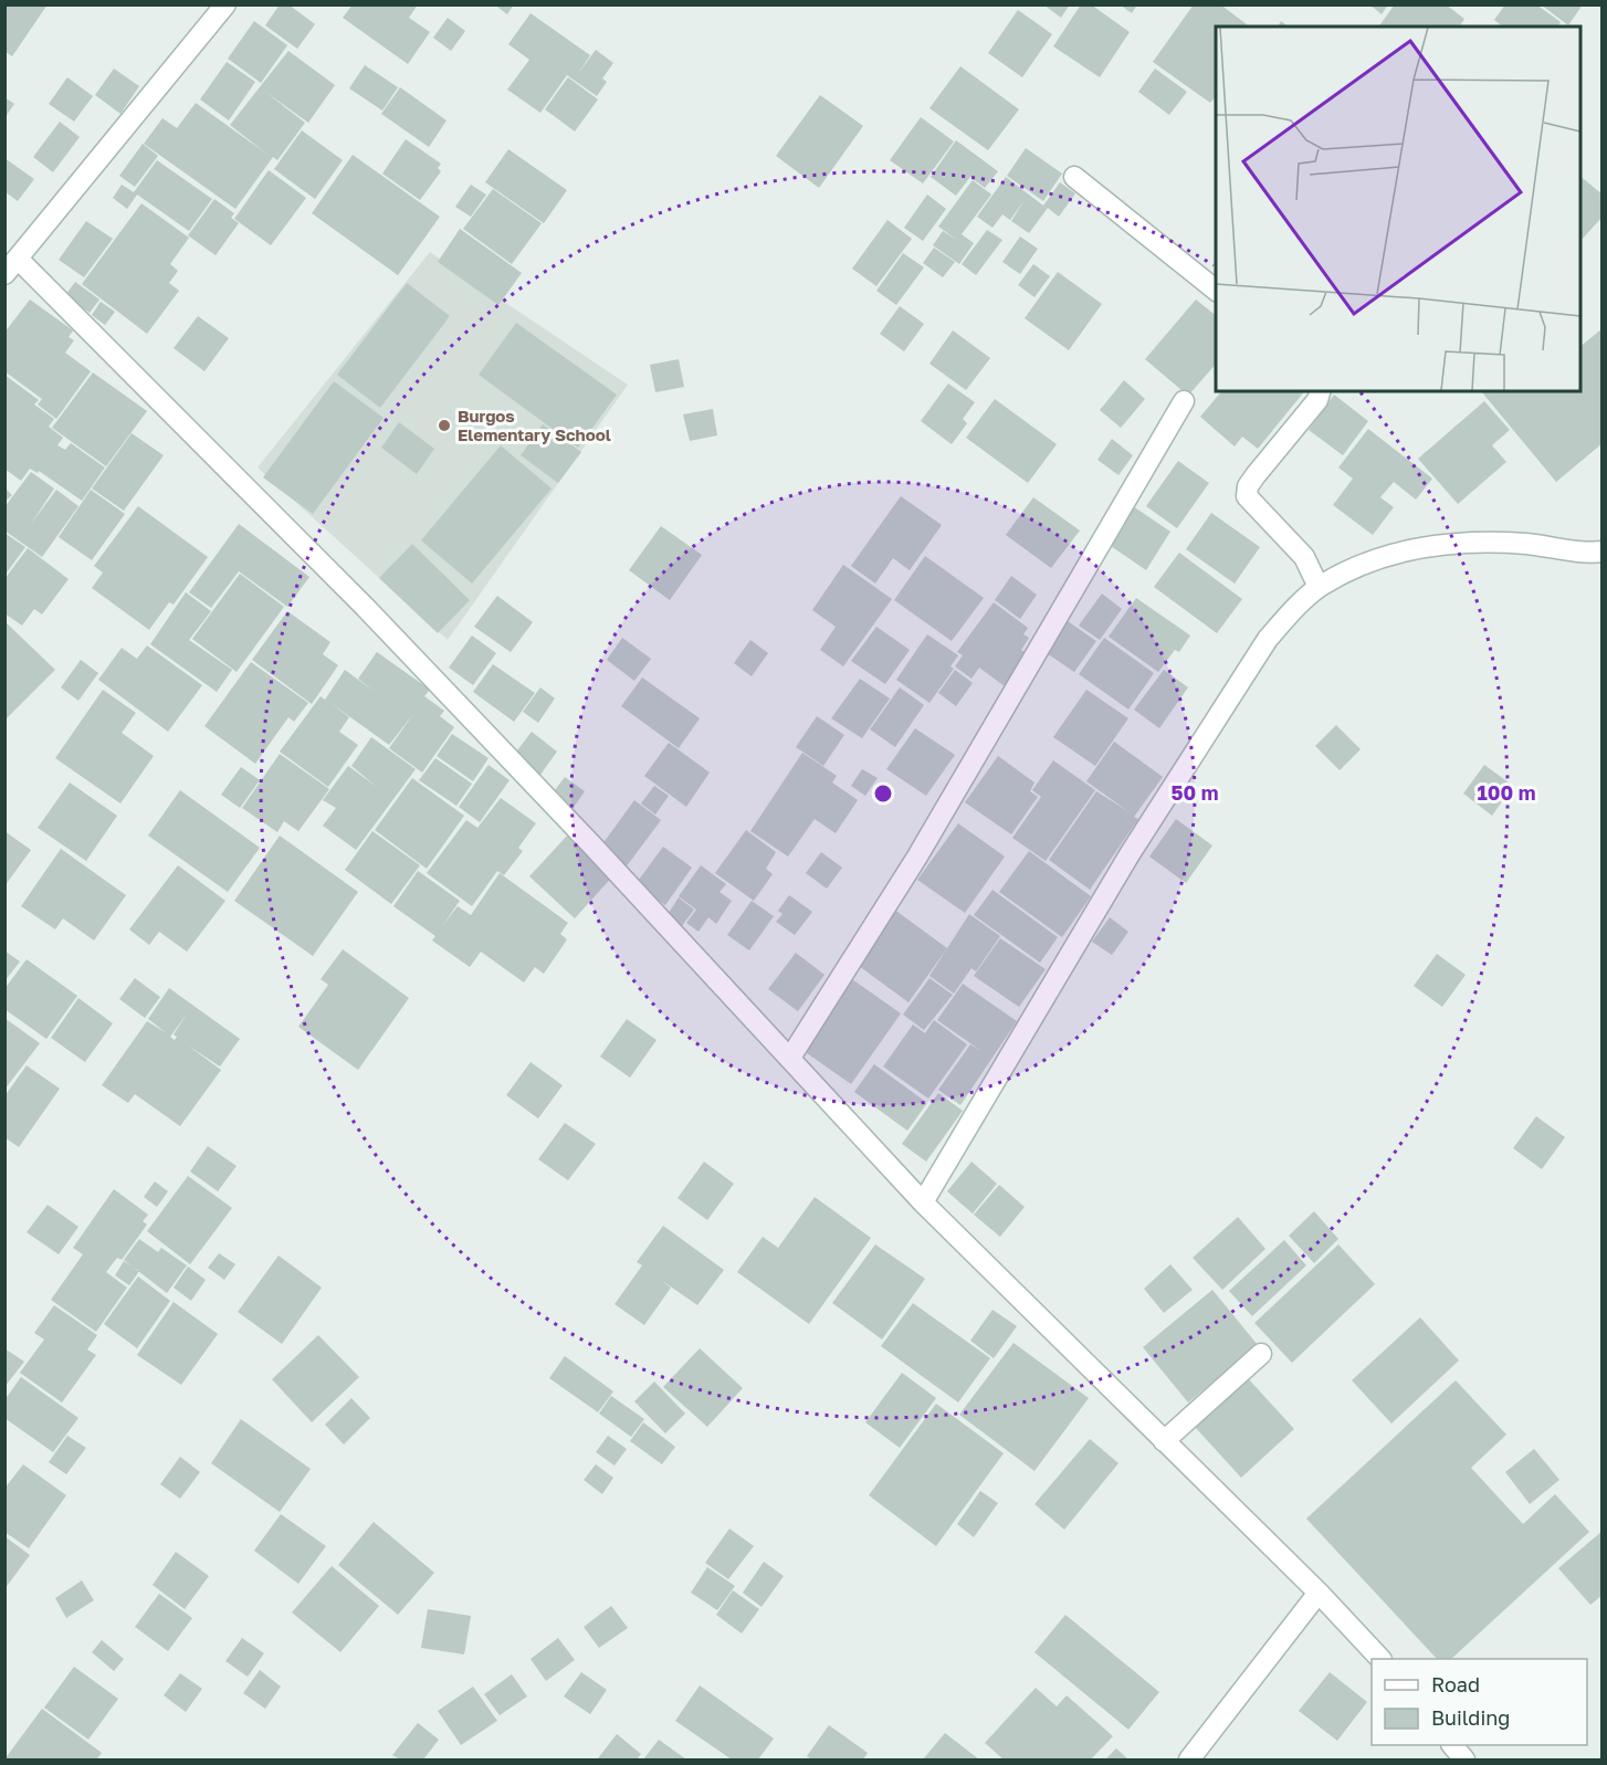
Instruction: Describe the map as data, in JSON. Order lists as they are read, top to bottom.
{
  "places": ["Burgos Elementary School"],
  "legend": ["Road", "Building"],
  "rings": ["50 m", "100 m"]
}
